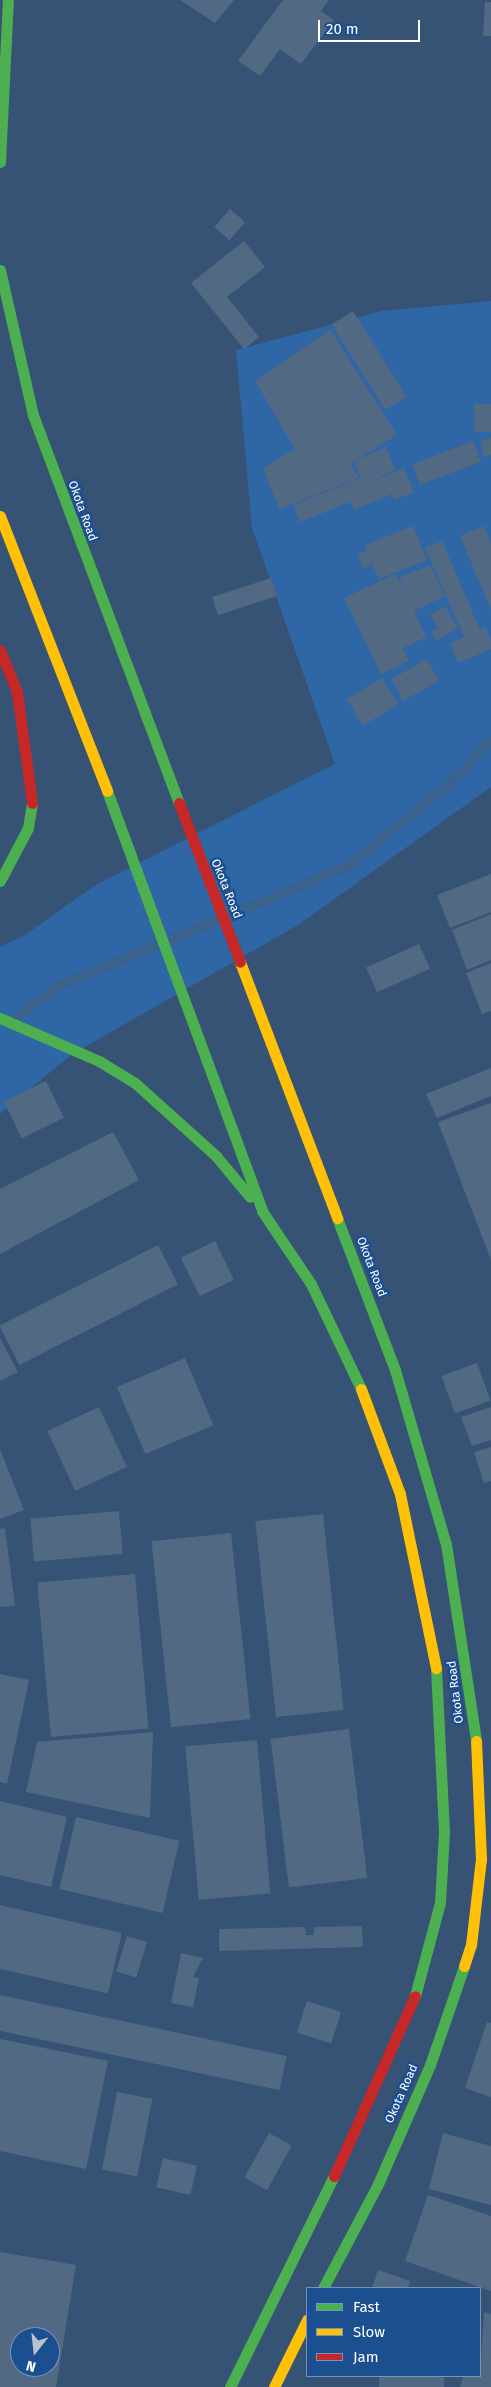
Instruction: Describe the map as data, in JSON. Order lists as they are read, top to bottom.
{
  "streets": {
    "main road": ["Okota Road"]
  },
  "legend": ["Fast", "Slow", "Jam"],
  "scale_bar": "20 m",
  "north": "bottom"
}
